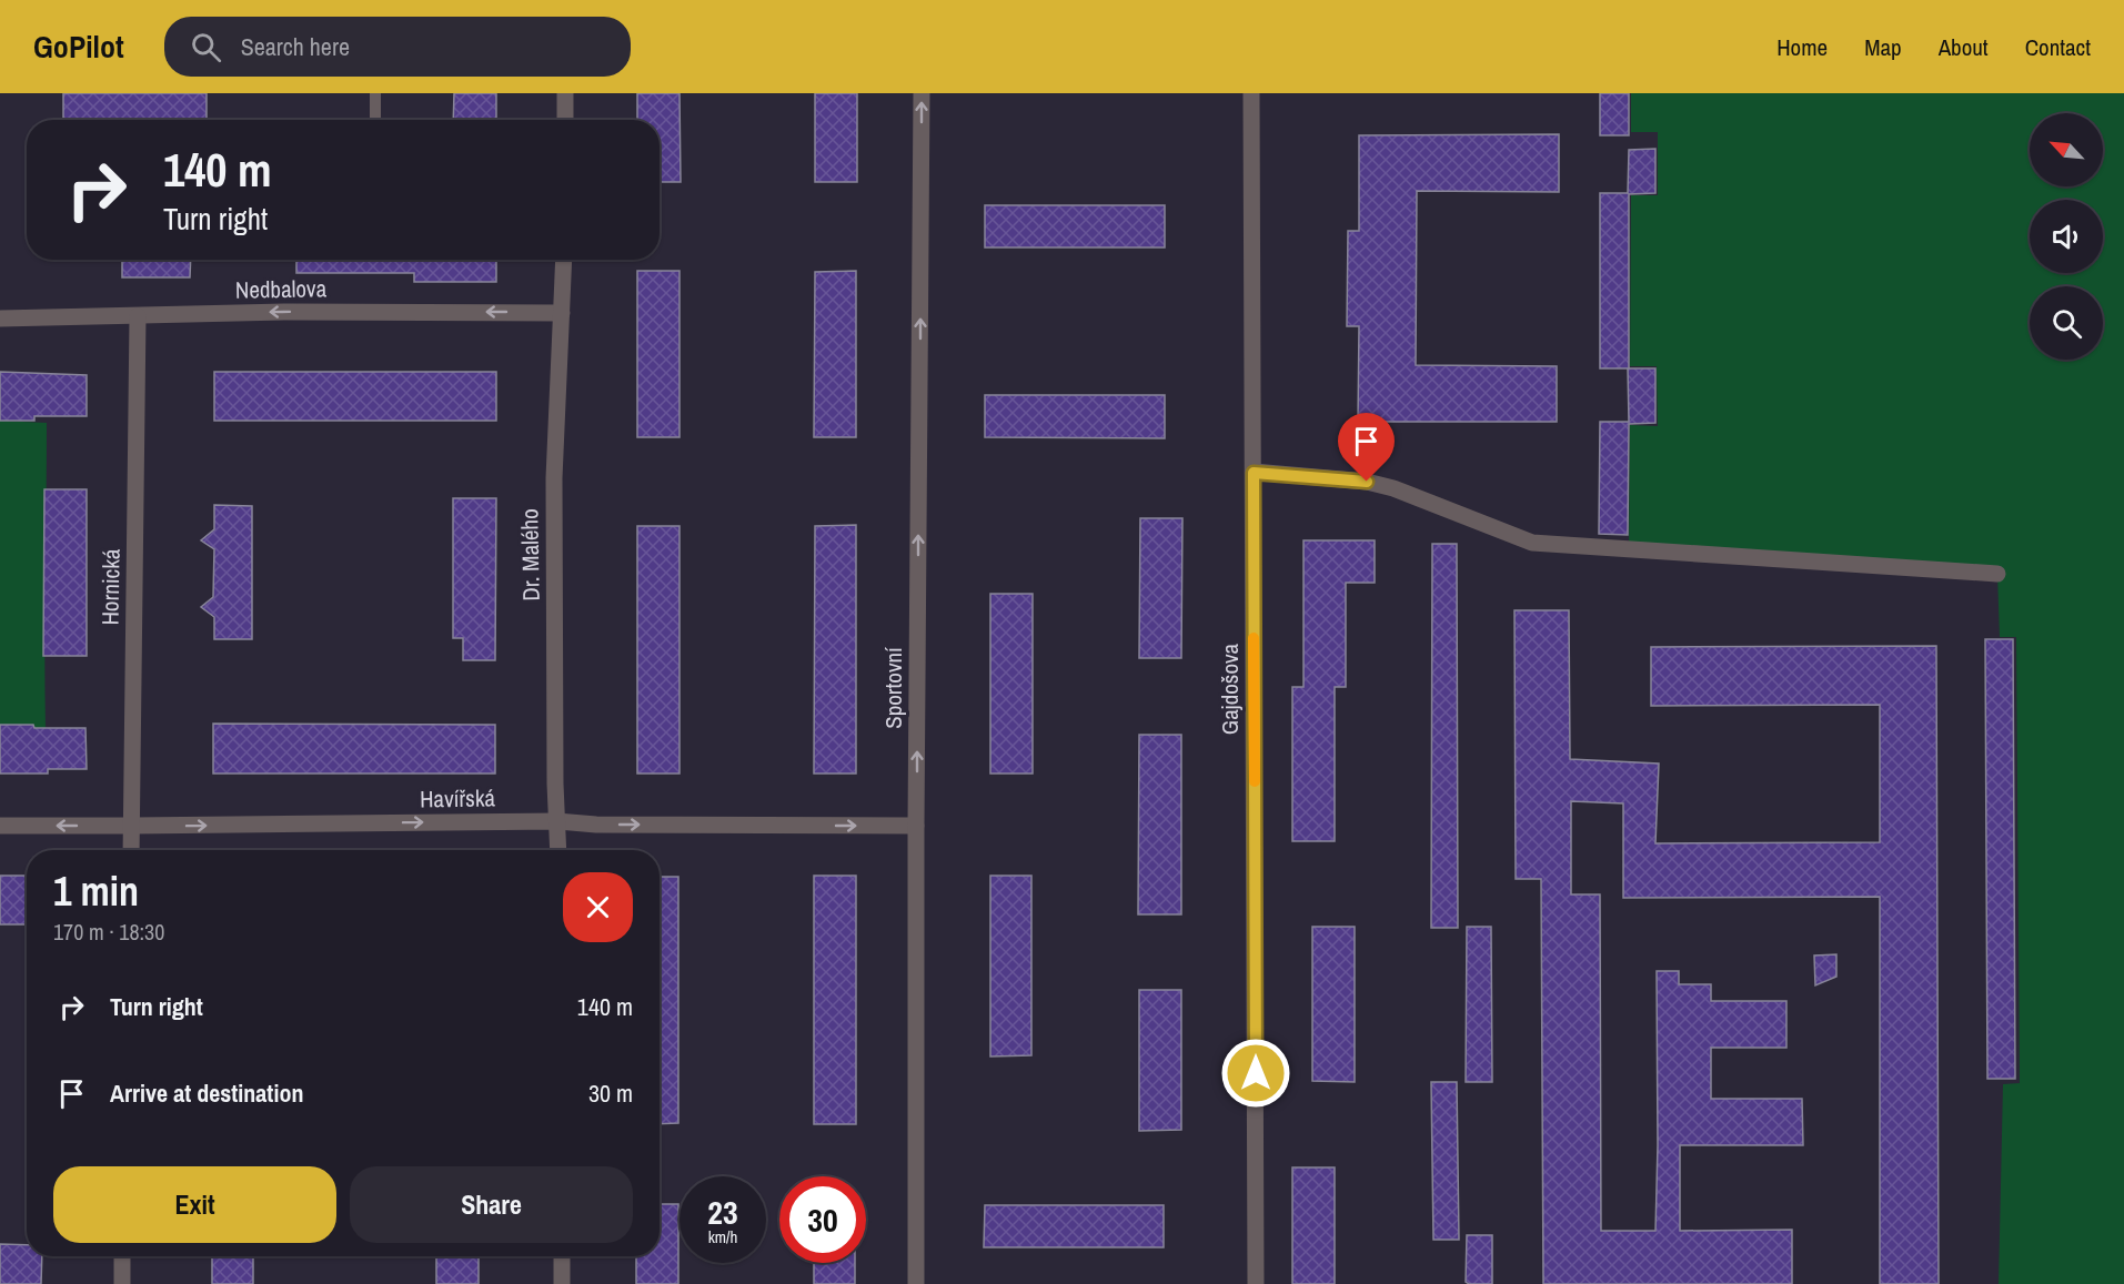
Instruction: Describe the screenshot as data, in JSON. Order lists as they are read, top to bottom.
{
  "streets": {
    "street": [
      "Nedbalova",
      "Dr. Malého",
      "Hornická",
      "Sportovní",
      "Gajdošova",
      "Havířská"
    ]
  },
  "crossings": [
    ["Nedbalova", "Dr. Malého"],
    ["Nedbalova", "Hornická"],
    ["Dr. Malého", "Havířská"],
    ["Hornická", "Havířská"],
    ["Sportovní", "Havířská"]
  ],
  "one_way": ["Nedbalova", "Sportovní"],
  "north": "top left",
  "page": {
    "header": "GoPilot",
    "search": "Search here",
    "nav": [
      "Home",
      "Map",
      "About",
      "Contact"
    ],
    "turn": ["140 m", "Turn right"],
    "heading": ["1 min", "170 m · 18:30"],
    "list": [
      {
        "name": "Turn right",
        "value": "140 m"
      },
      {
        "name": "Arrive at destination",
        "value": "30 m"
      }
    ],
    "buttons": ["Exit", "Share"],
    "speed": "23 km/h",
    "limit": "30"
  }
}
